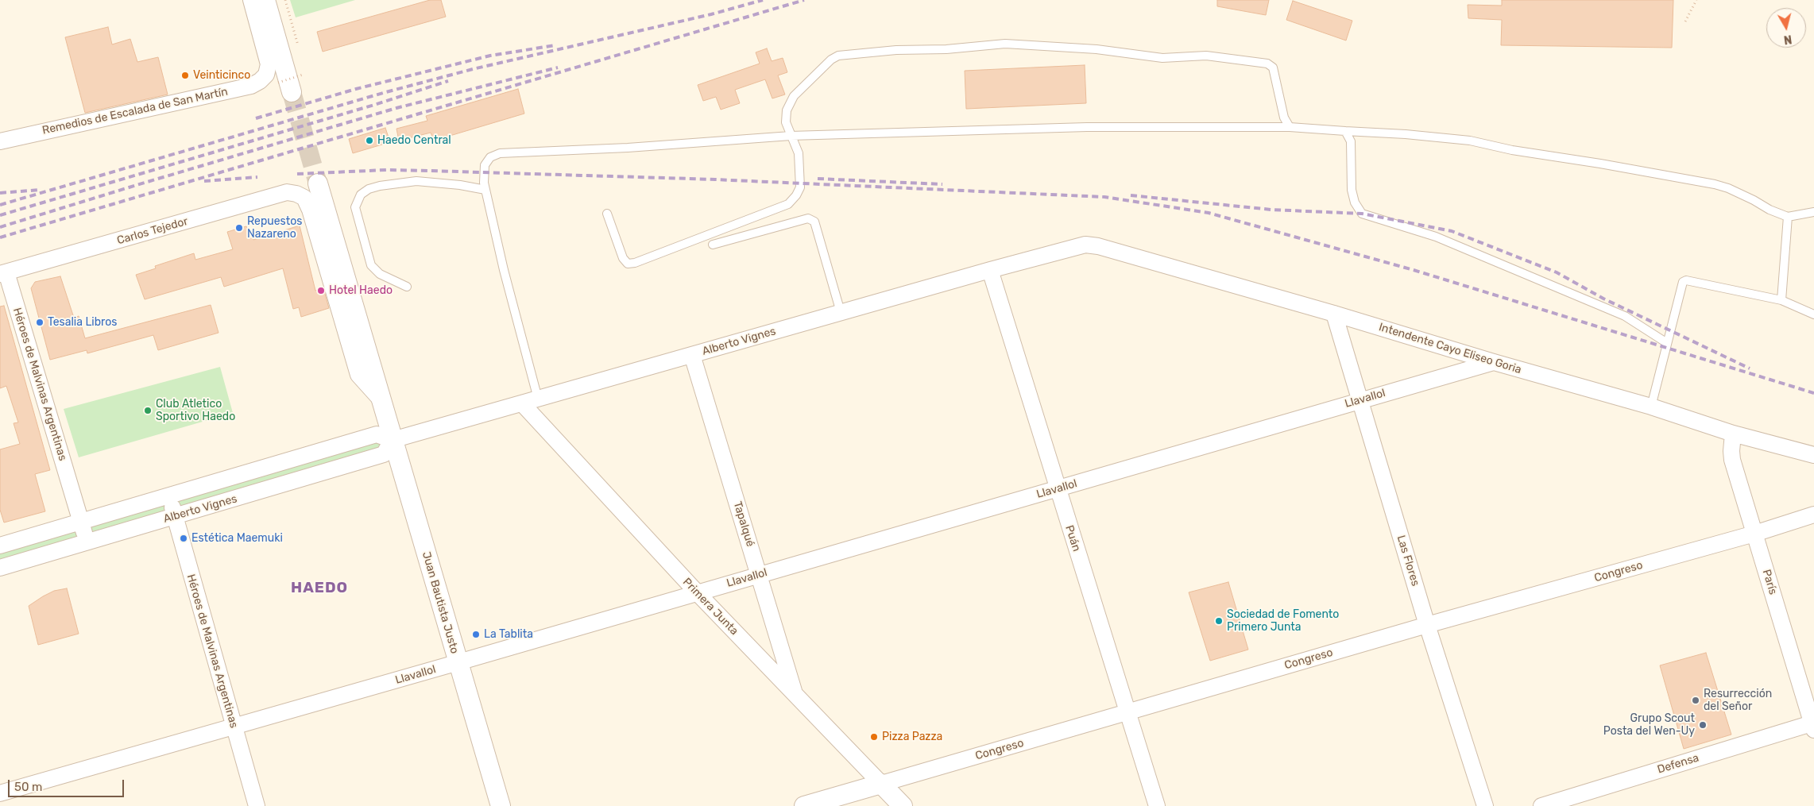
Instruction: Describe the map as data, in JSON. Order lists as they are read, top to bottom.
{
  "streets": {
    "street": [
      "Remedios de Escalada de San Martín",
      "Carlos Tejedor",
      "Alberto Vignes",
      "Intendente Cayo Eliseo Goria",
      "Héroes de Malvinas Argentinas",
      "Llavallol",
      "Tapalqué",
      "Puán",
      "Las Flores",
      "Congreso",
      "París",
      "Juan Bautista Justo",
      "Primera Junta",
      "Defensa"
    ]
  },
  "crossings": [
    ["Carlos Tejedor", "Héroes de Malvinas Argentinas"],
    ["Carlos Tejedor", "Juan Bautista Justo"],
    ["Alberto Vignes", "Intendente Cayo Eliseo Goria"],
    ["Alberto Vignes", "Héroes de Malvinas Argentinas"],
    ["Alberto Vignes", "Tapalqué"],
    ["Alberto Vignes", "Puán"],
    ["Alberto Vignes", "Juan Bautista Justo"],
    ["Alberto Vignes", "Primera Junta"],
    ["Intendente Cayo Eliseo Goria", "Llavallol"],
    ["Intendente Cayo Eliseo Goria", "Las Flores"],
    ["Intendente Cayo Eliseo Goria", "París"],
    ["Héroes de Malvinas Argentinas", "Llavallol"],
    ["Llavallol", "Tapalqué"],
    ["Llavallol", "Puán"],
    ["Llavallol", "Las Flores"],
    ["Llavallol", "Juan Bautista Justo"],
    ["Llavallol", "Primera Junta"],
    ["Tapalqué", "Primera Junta"],
    ["Puán", "Congreso"],
    ["Las Flores", "Congreso"],
    ["Congreso", "París"],
    ["Congreso", "Primera Junta"],
    ["París", "Defensa"]
  ],
  "districts": ["HAEDO"],
  "places": [
    "Veinticinco",
    "Haedo Central",
    "Repuestos Nazareno",
    "Hotel Haedo",
    "Tesalia Libros",
    "Club Atletico Sportivo Haedo",
    "Estética Maemuki",
    "Sociedad de Fomento Primero Junta",
    "La Tablita",
    "Resurrección del Señor",
    "Grupo Scout Posta del Wen-Uy",
    "Pizza Pazza"
  ],
  "scale_bar": "50 m",
  "north": "bottom"
}
